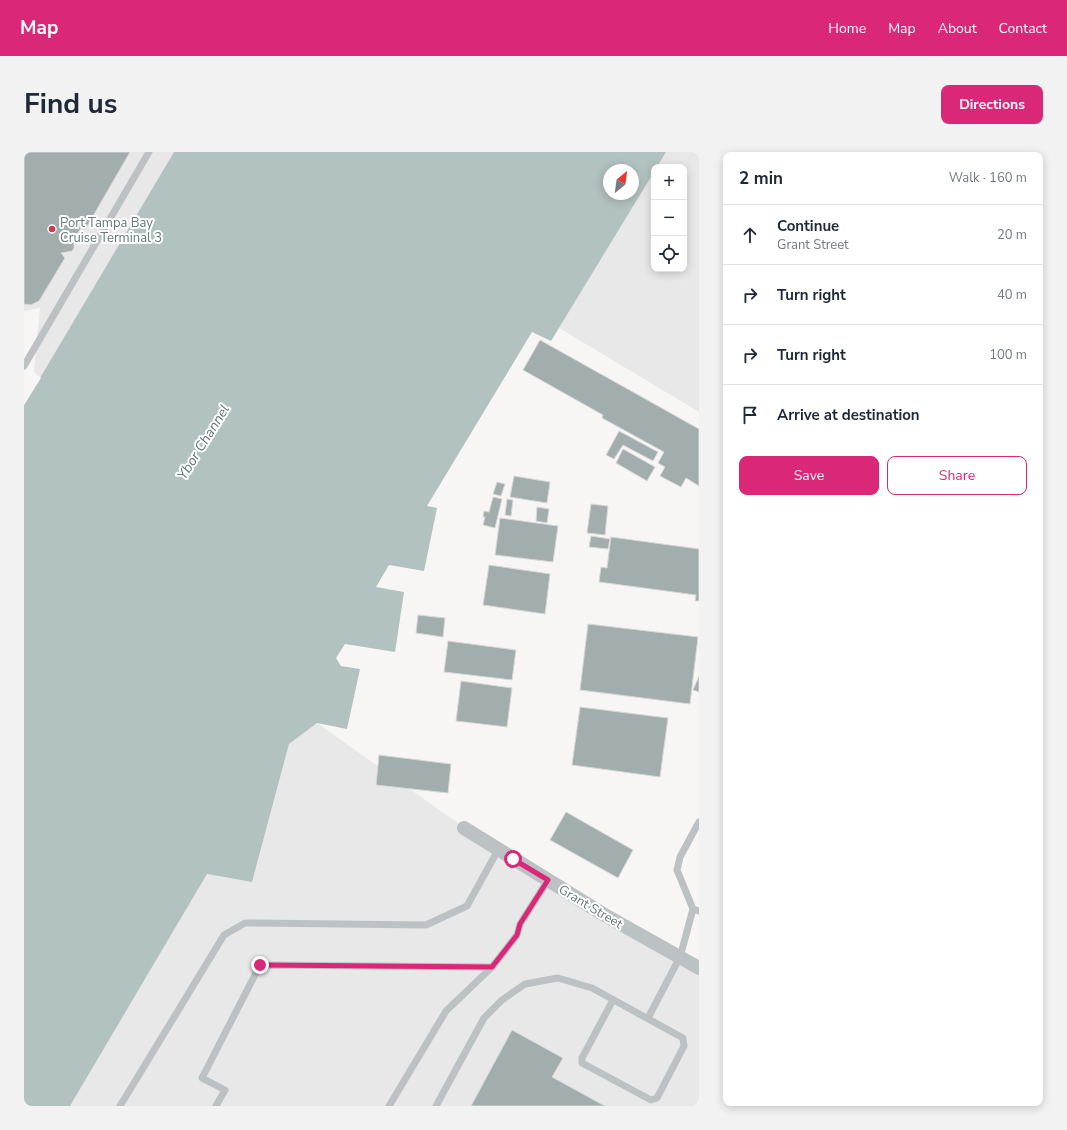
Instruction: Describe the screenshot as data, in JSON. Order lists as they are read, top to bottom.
{
  "streets": {
    "street": ["Grant Street"]
  },
  "water": ["Ybor Channel"],
  "places": ["Port Tampa Bay Cruise Terminal 3"],
  "north": "top right",
  "page": {
    "header": "Map",
    "nav": [
      "Home",
      "Map",
      "About",
      "Contact"
    ],
    "title": "Find us",
    "buttons": [
      "Directions",
      ["Save", "Share"]
    ],
    "heading": ["2 min", "Walk · 160 m"],
    "map_buttons": ["+", "−"],
    "list": [
      ["Continue", "Grant Street", "20 m"],
      ["Turn right", "40 m"],
      ["Turn right", "100 m"],
      "Arrive at destination"
    ]
  }
}
